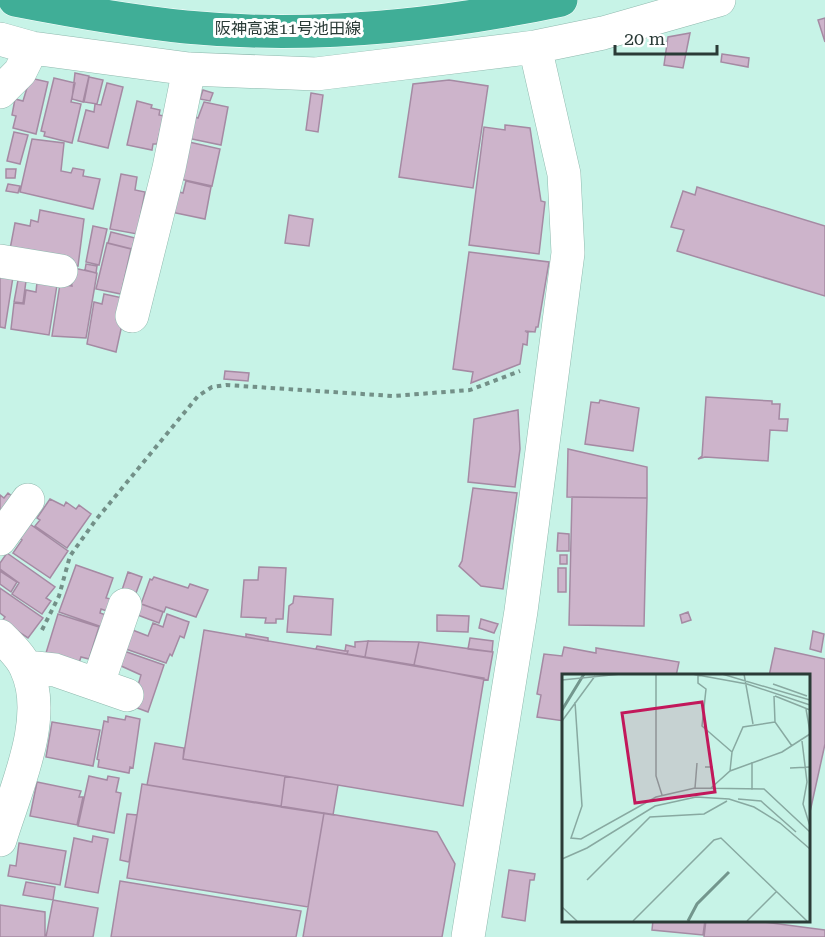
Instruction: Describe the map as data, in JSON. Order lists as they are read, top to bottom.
{
  "streets": {
    "highway": ["阪神高速11号池田線"]
  },
  "scale_bar": "20 m"
}
